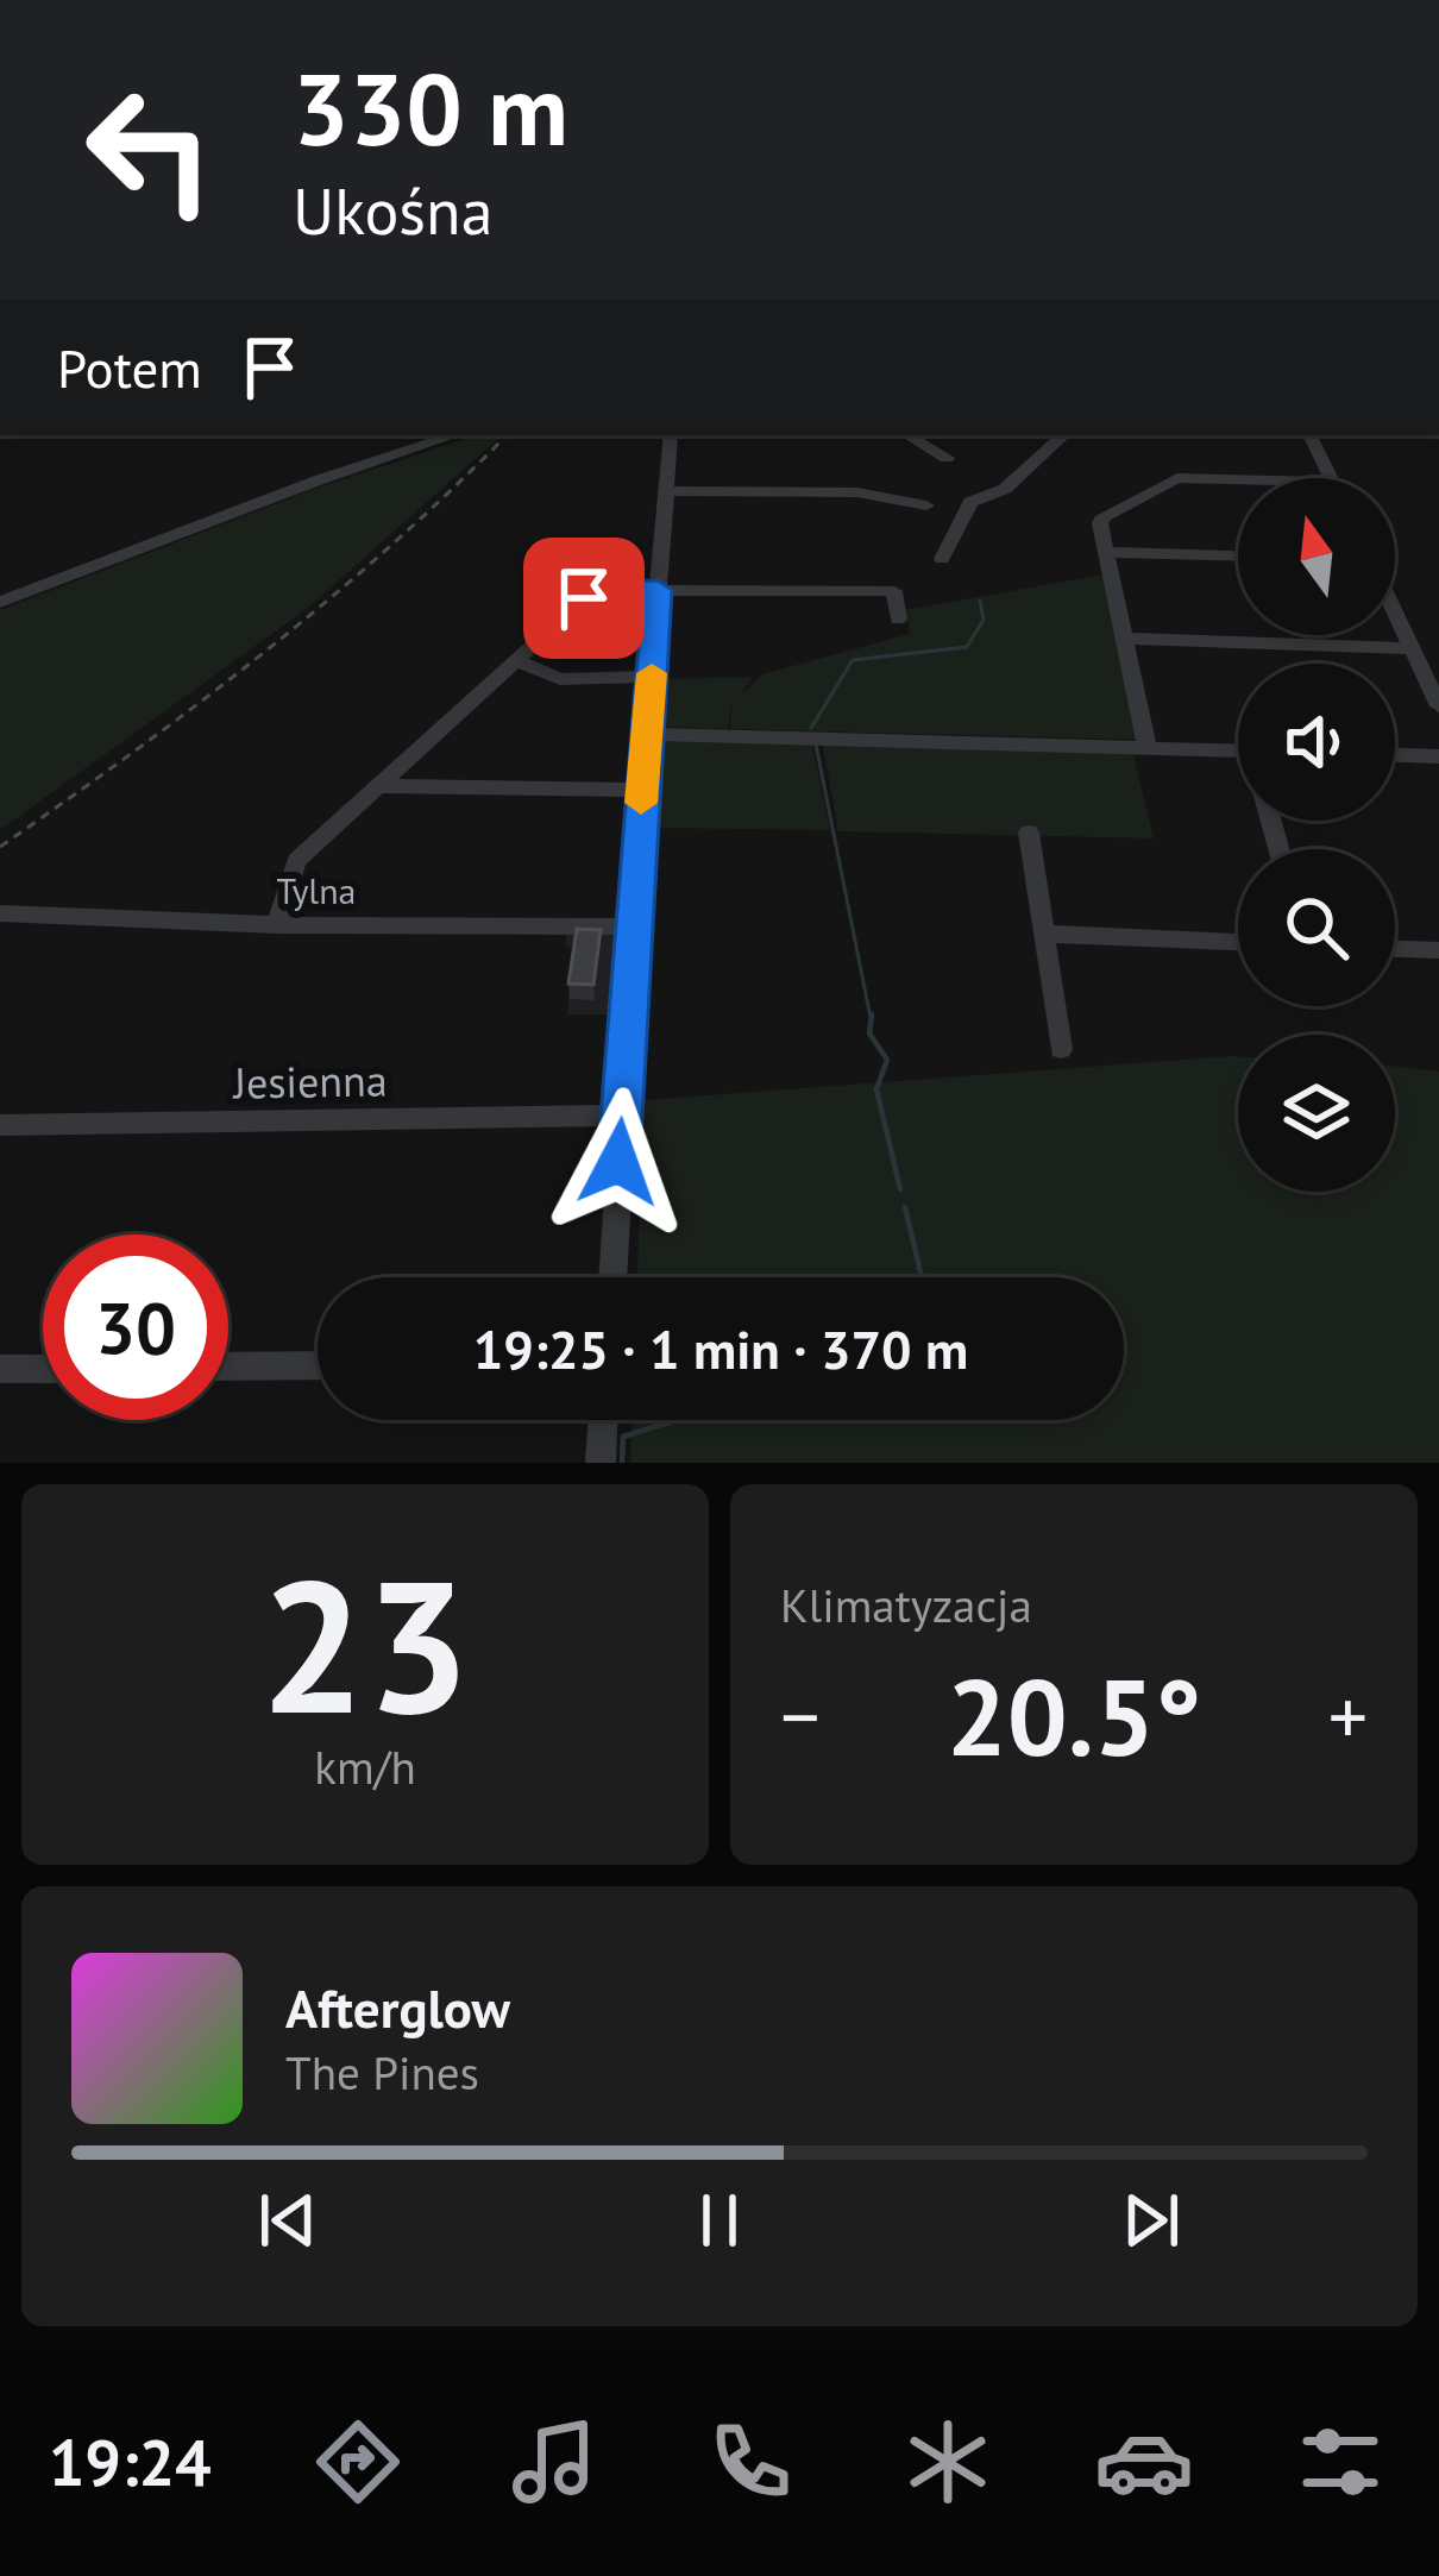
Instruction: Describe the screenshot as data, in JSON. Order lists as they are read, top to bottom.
{
  "streets": {
    "street": ["Tylna", "Jesienna"]
  },
  "north": "top",
  "page": {
    "turn": ["330 m", "Ukośna"],
    "then": "Potem",
    "limit": "30",
    "trip": "19:25 · 1 min · 370 m",
    "tile": [
      ["23", "km/h"],
      "Klimatyzacja"
    ],
    "heat": ["−", "20.5°", "+"],
    "song": ["Afterglow", "The Pines"],
    "tabs": "19:24"
  }
}
